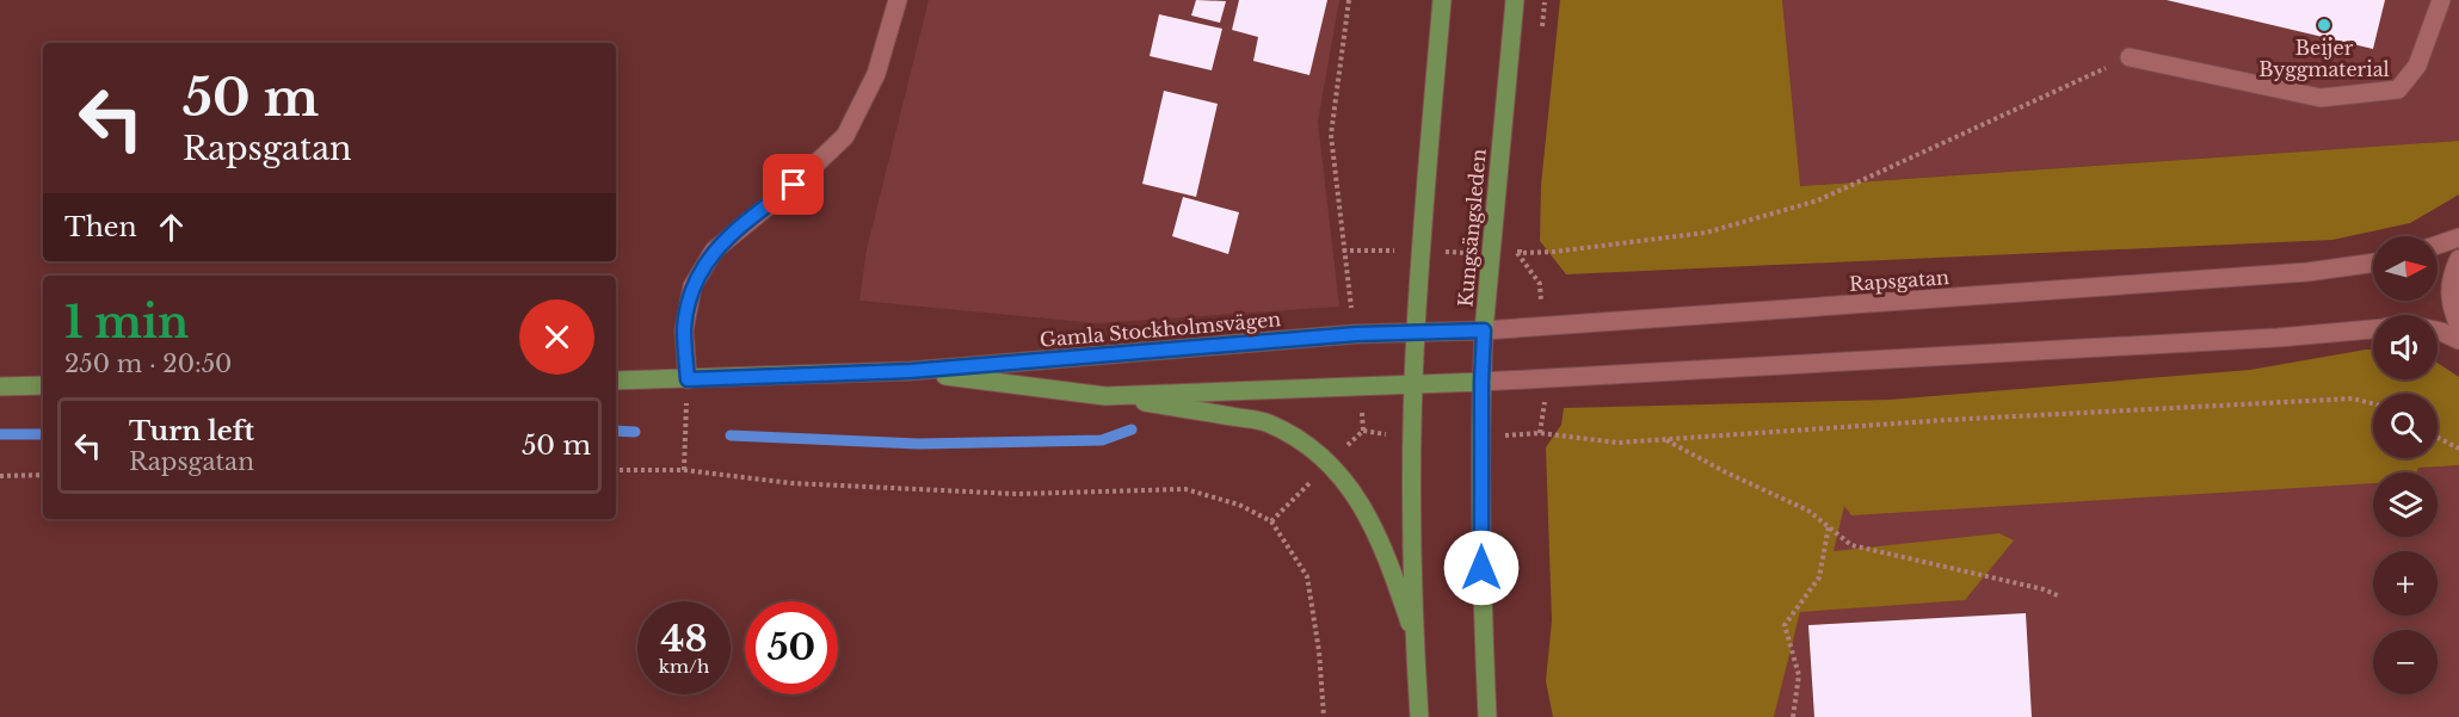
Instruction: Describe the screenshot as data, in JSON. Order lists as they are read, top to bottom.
{
  "streets": {
    "main road": ["Kungsängsleden", "Rapsgatan", "Gamla Stockholmsvägen"]
  },
  "crossings": [
    ["Kungsängsleden", "Rapsgatan"],
    ["Rapsgatan", "Gamla Stockholmsvägen"]
  ],
  "places": ["Beijer Byggmaterial"],
  "north": "right",
  "page": {
    "turn": ["50 m", "Rapsgatan"],
    "then": "Then",
    "map_buttons": ["+", "−"],
    "heading": ["1 min", "250 m · 20:50"],
    "list": [
      {
        "name": "Turn left",
        "note": "Rapsgatan",
        "value": "50 m"
      }
    ],
    "speed": "48 km/h",
    "limit": "50"
  }
}
